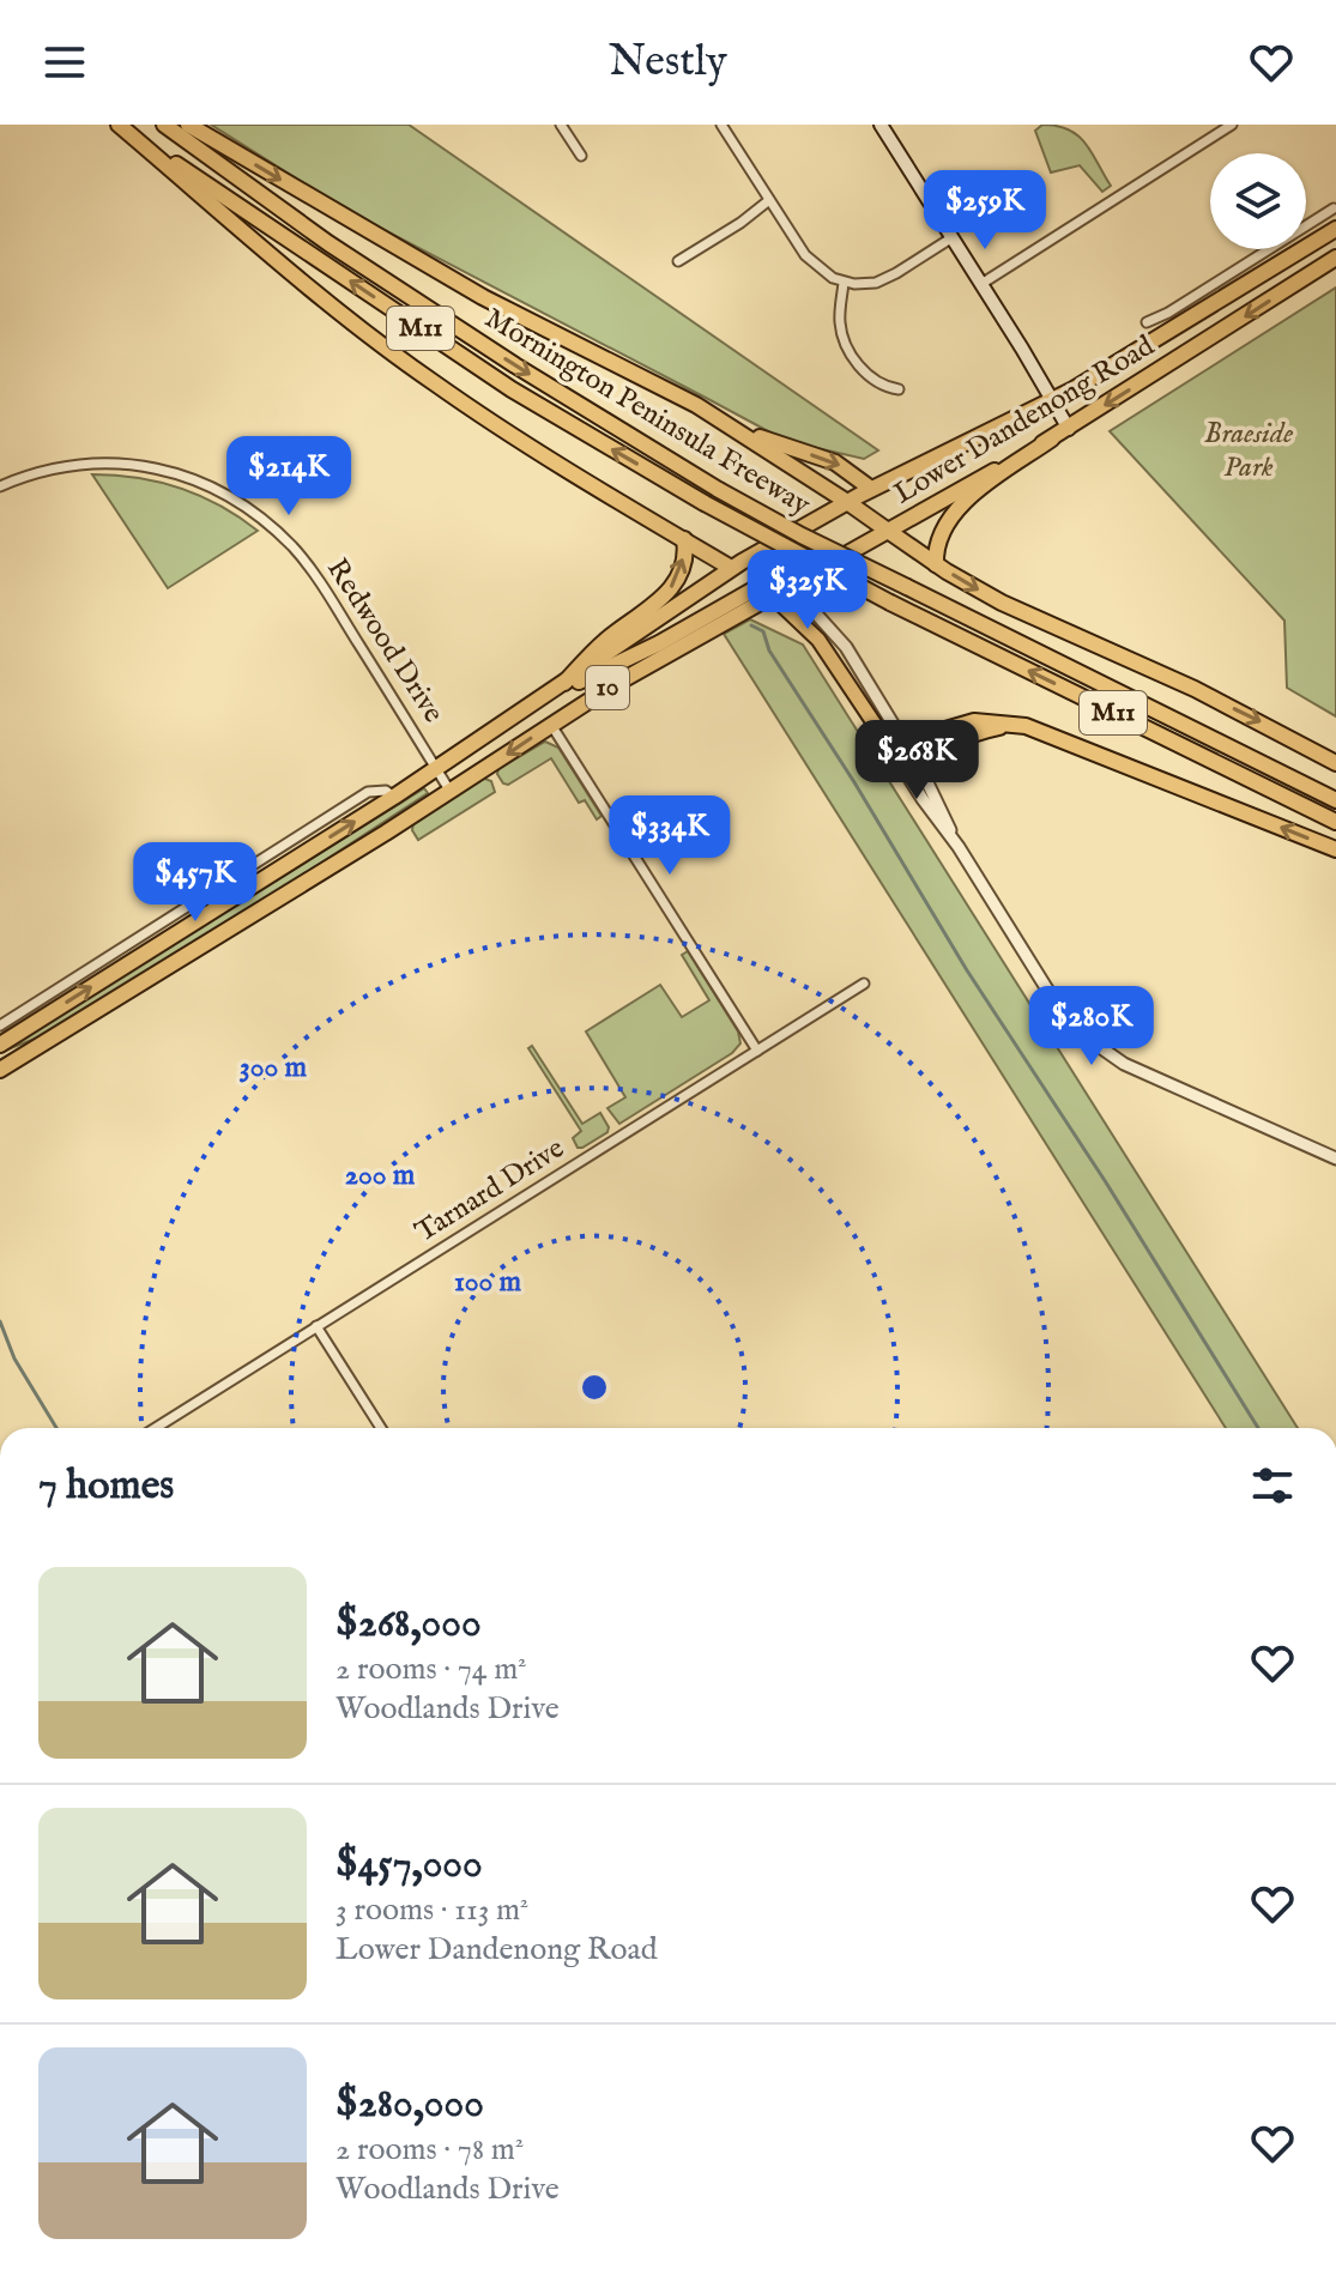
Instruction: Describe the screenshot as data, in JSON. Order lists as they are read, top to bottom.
{
  "streets": {
    "highway": [
      "M11",
      "Mornington Peninsula Freeway",
      "Lower Dandenong Road",
      "10"
    ],
    "street": ["Redwood Drive", "Tarnard Drive"]
  },
  "crossings": [
    ["Lower Dandenong Road", "Redwood Drive"],
    ["Redwood Drive", "10"]
  ],
  "parks": ["Braeside Park"],
  "page": {
    "header": "Nestly",
    "price": [
      "$259K",
      "$214K",
      "$325K",
      "$268K",
      "$334K",
      "$457K",
      "$280K"
    ],
    "heading": "7 homes",
    "list": [
      {
        "name": "$268,000",
        "note": "2 rooms · 74 m² · Woodlands Drive"
      },
      {
        "name": "$457,000",
        "note": "3 rooms · 113 m² · Lower Dandenong Road"
      },
      {
        "name": "$280,000",
        "note": "2 rooms · 78 m² · Woodlands Drive"
      }
    ]
  },
  "rings": ["300 m", "200 m", "100 m"]
}
